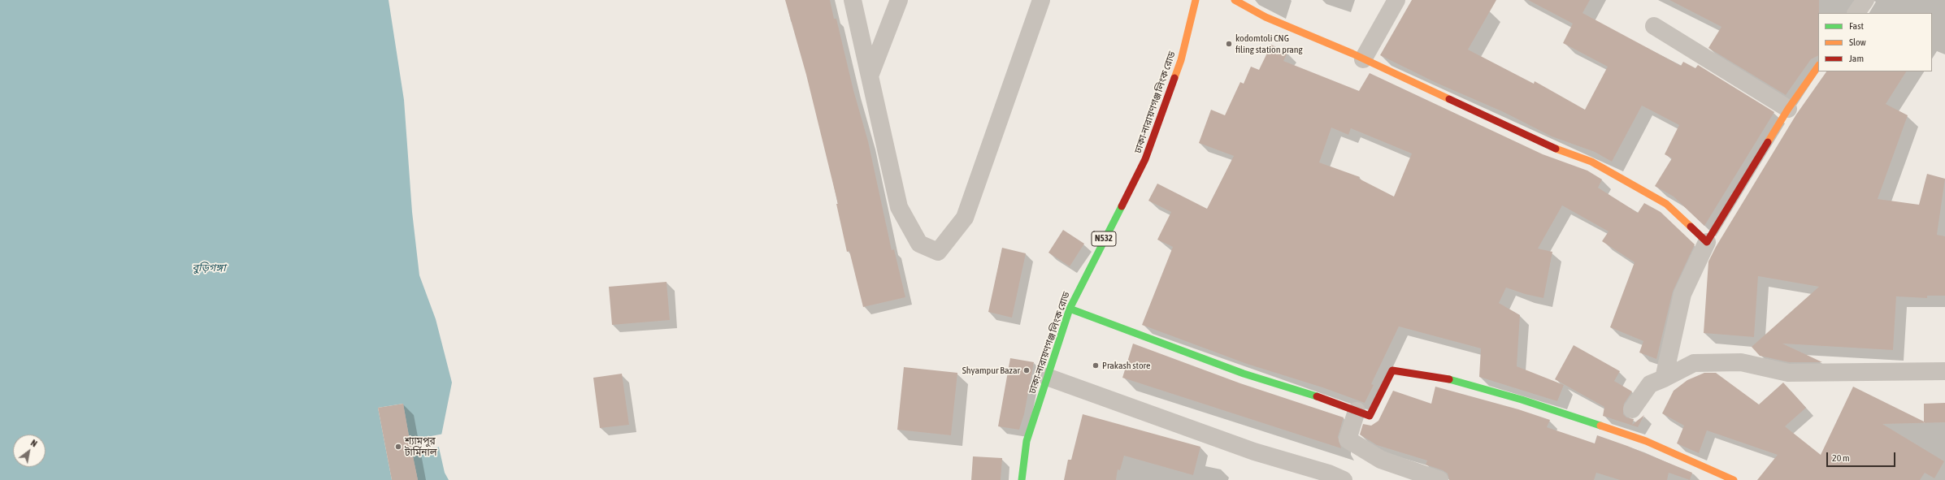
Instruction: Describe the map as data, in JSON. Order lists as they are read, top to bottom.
{
  "streets": {
    "main road": ["ঢাকা-নারায়ণগঞ্জ লিংক রোড", "N532"]
  },
  "water": ["বুড়িগঙ্গা"],
  "places": [
    "kodomtoli CNG filing station prang",
    "Prakash store",
    "Shyampur Bazar",
    "শ্যামপুর টার্মিনাল"
  ],
  "legend": ["Fast", "Slow", "Jam"],
  "scale_bar": "20 m",
  "north": "top right"
}
